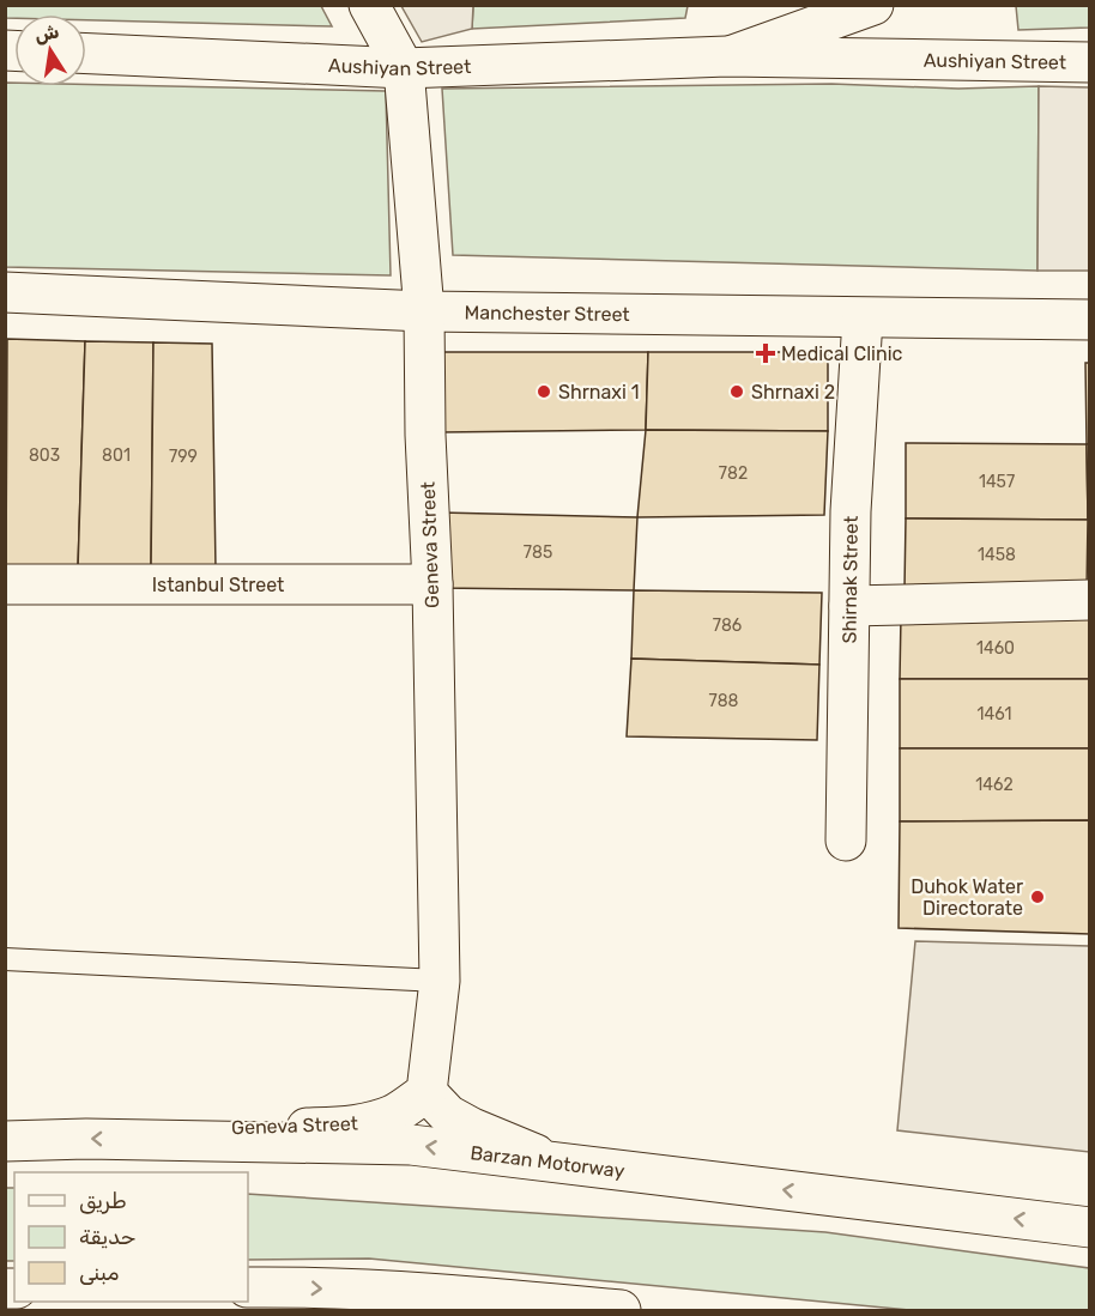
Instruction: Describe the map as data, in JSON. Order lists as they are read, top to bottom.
{
  "streets": {
    "main road": [
      "Aushiyan Street",
      "Manchester Street",
      "Geneva Street",
      "Shirnak Street",
      "Istanbul Street",
      "Barzan Motorway"
    ]
  },
  "crossings": [
    ["Aushiyan Street", "Geneva Street"],
    ["Manchester Street", "Geneva Street"],
    ["Manchester Street", "Shirnak Street"],
    ["Geneva Street", "Istanbul Street"],
    ["Geneva Street", "Barzan Motorway"]
  ],
  "places": {
    "health": ["Medical Clinic"],
    "other": ["Shrnaxi 1", "Shrnaxi 2", "Duhok Water Directorate"]
  },
  "house_numbers": [
    "803",
    "801",
    "799",
    "782",
    "1457",
    "785",
    "1458",
    "786",
    "1460",
    "788",
    "1461",
    "1462"
  ],
  "legend": ["طريق", "حديقة", "مبنى"],
  "north": "top"
}
